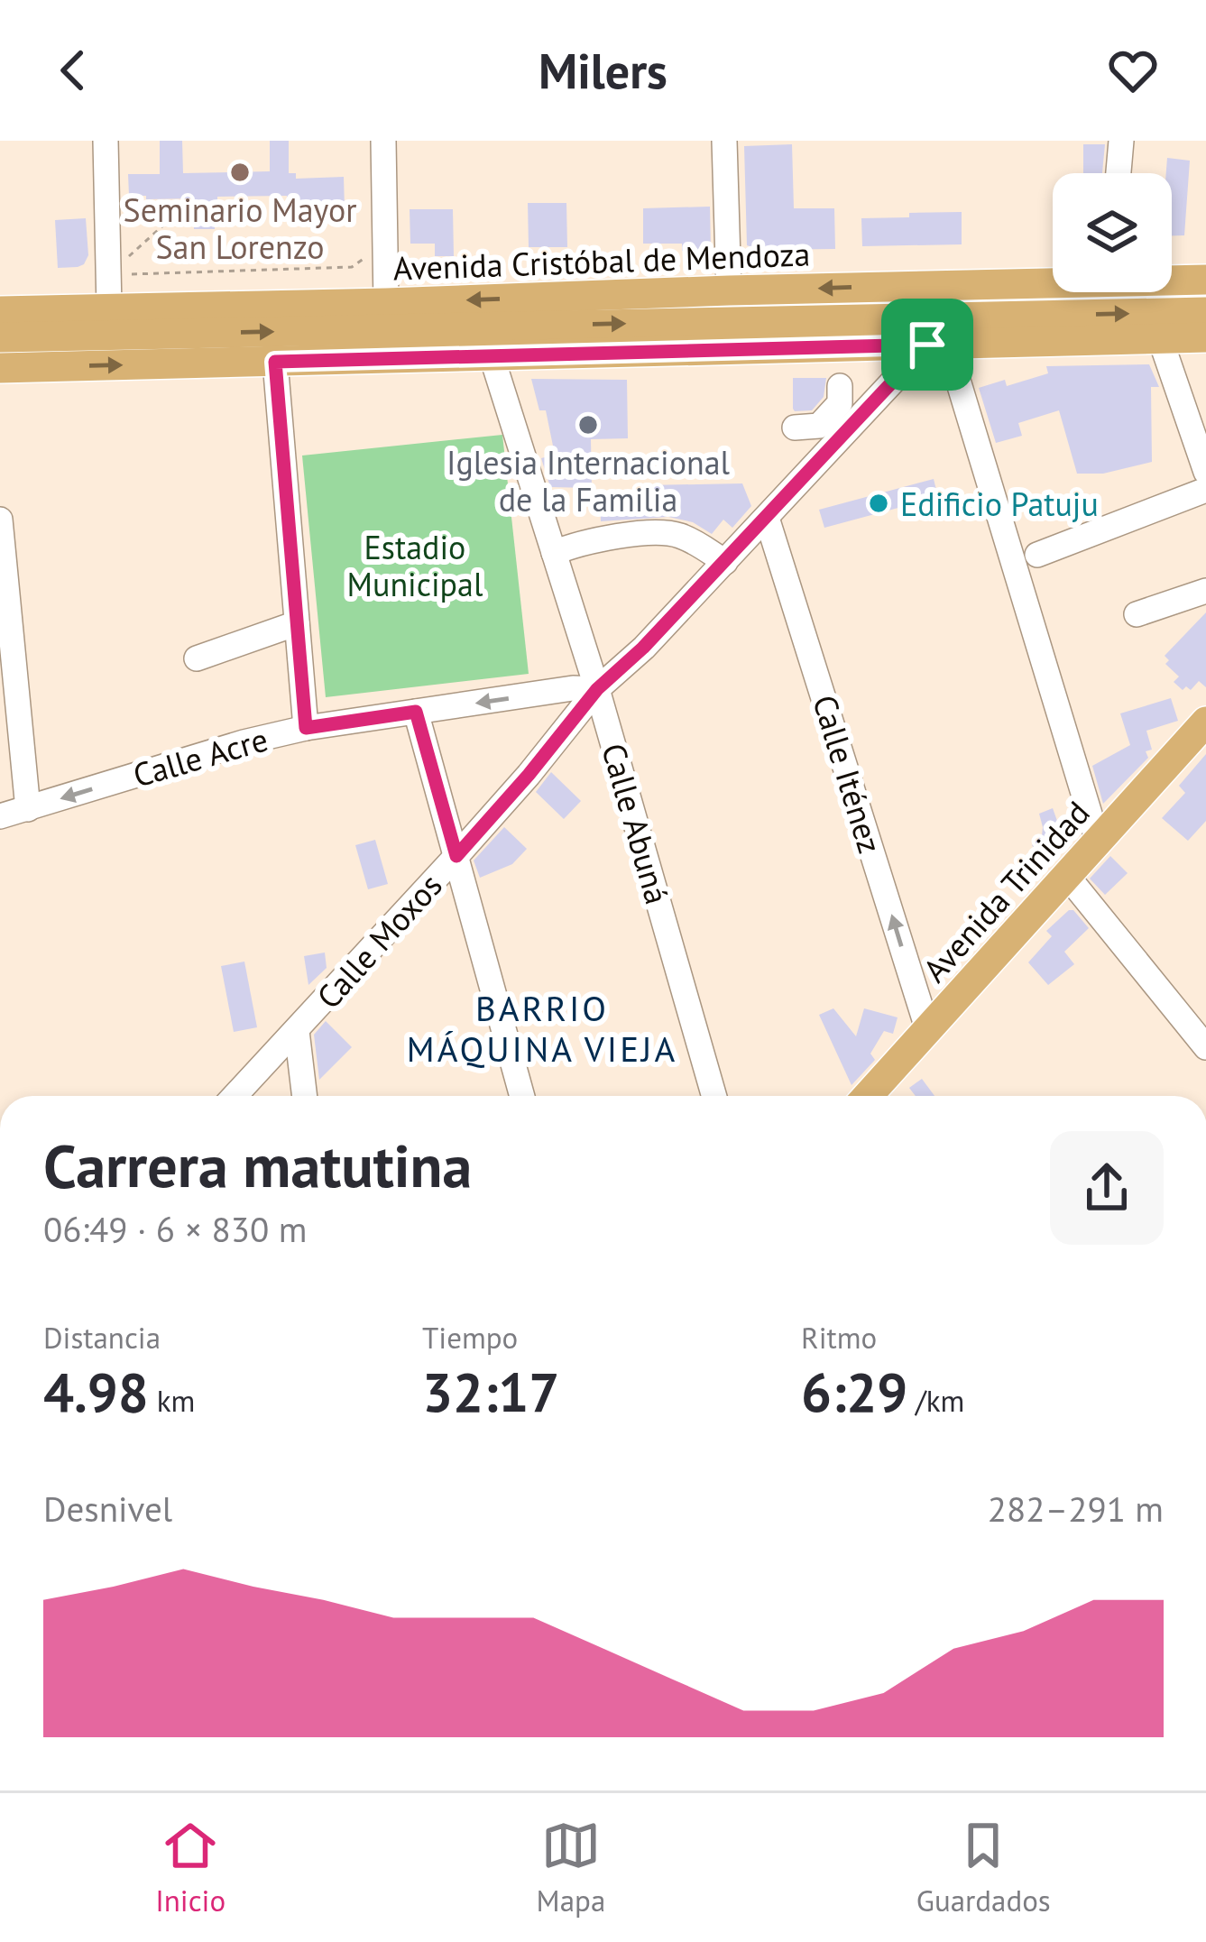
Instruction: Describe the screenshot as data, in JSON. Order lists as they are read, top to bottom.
{
  "streets": {
    "main road": ["Avenida Cristóbal de Mendoza", "Avenida Trinidad"],
    "street": [
      "Calle Acre",
      "Calle Iténez",
      "Calle Abuná",
      "Calle Moxos"
    ]
  },
  "crossings": [
    ["Calle Acre", "Calle Abuná"],
    ["Calle Acre", "Calle Moxos"],
    ["Calle Iténez", "Avenida Trinidad"],
    ["Calle Iténez", "Calle Moxos"],
    ["Calle Abuná", "Calle Moxos"]
  ],
  "one_way": ["Calle Acre"],
  "districts": ["BARRIO MÁQUINA VIEJA"],
  "parks": ["Estadio Municipal"],
  "places": ["Seminario Mayor San Lorenzo", "Iglesia Internacional de la Familia", "Edificio Patuju"],
  "page": {
    "header": "Milers",
    "heading": ["Carrera matutina", "06:49 · 6 × 830 m"],
    "stats": [
      ["Distancia", "4.98 km"],
      ["Tiempo", "32:17"],
      ["Ritmo", "6:29 /km"]
    ],
    "chart": ["Desnivel", "282–291 m"],
    "tabs": ["Inicio", "Mapa", "Guardados"]
  }
}
